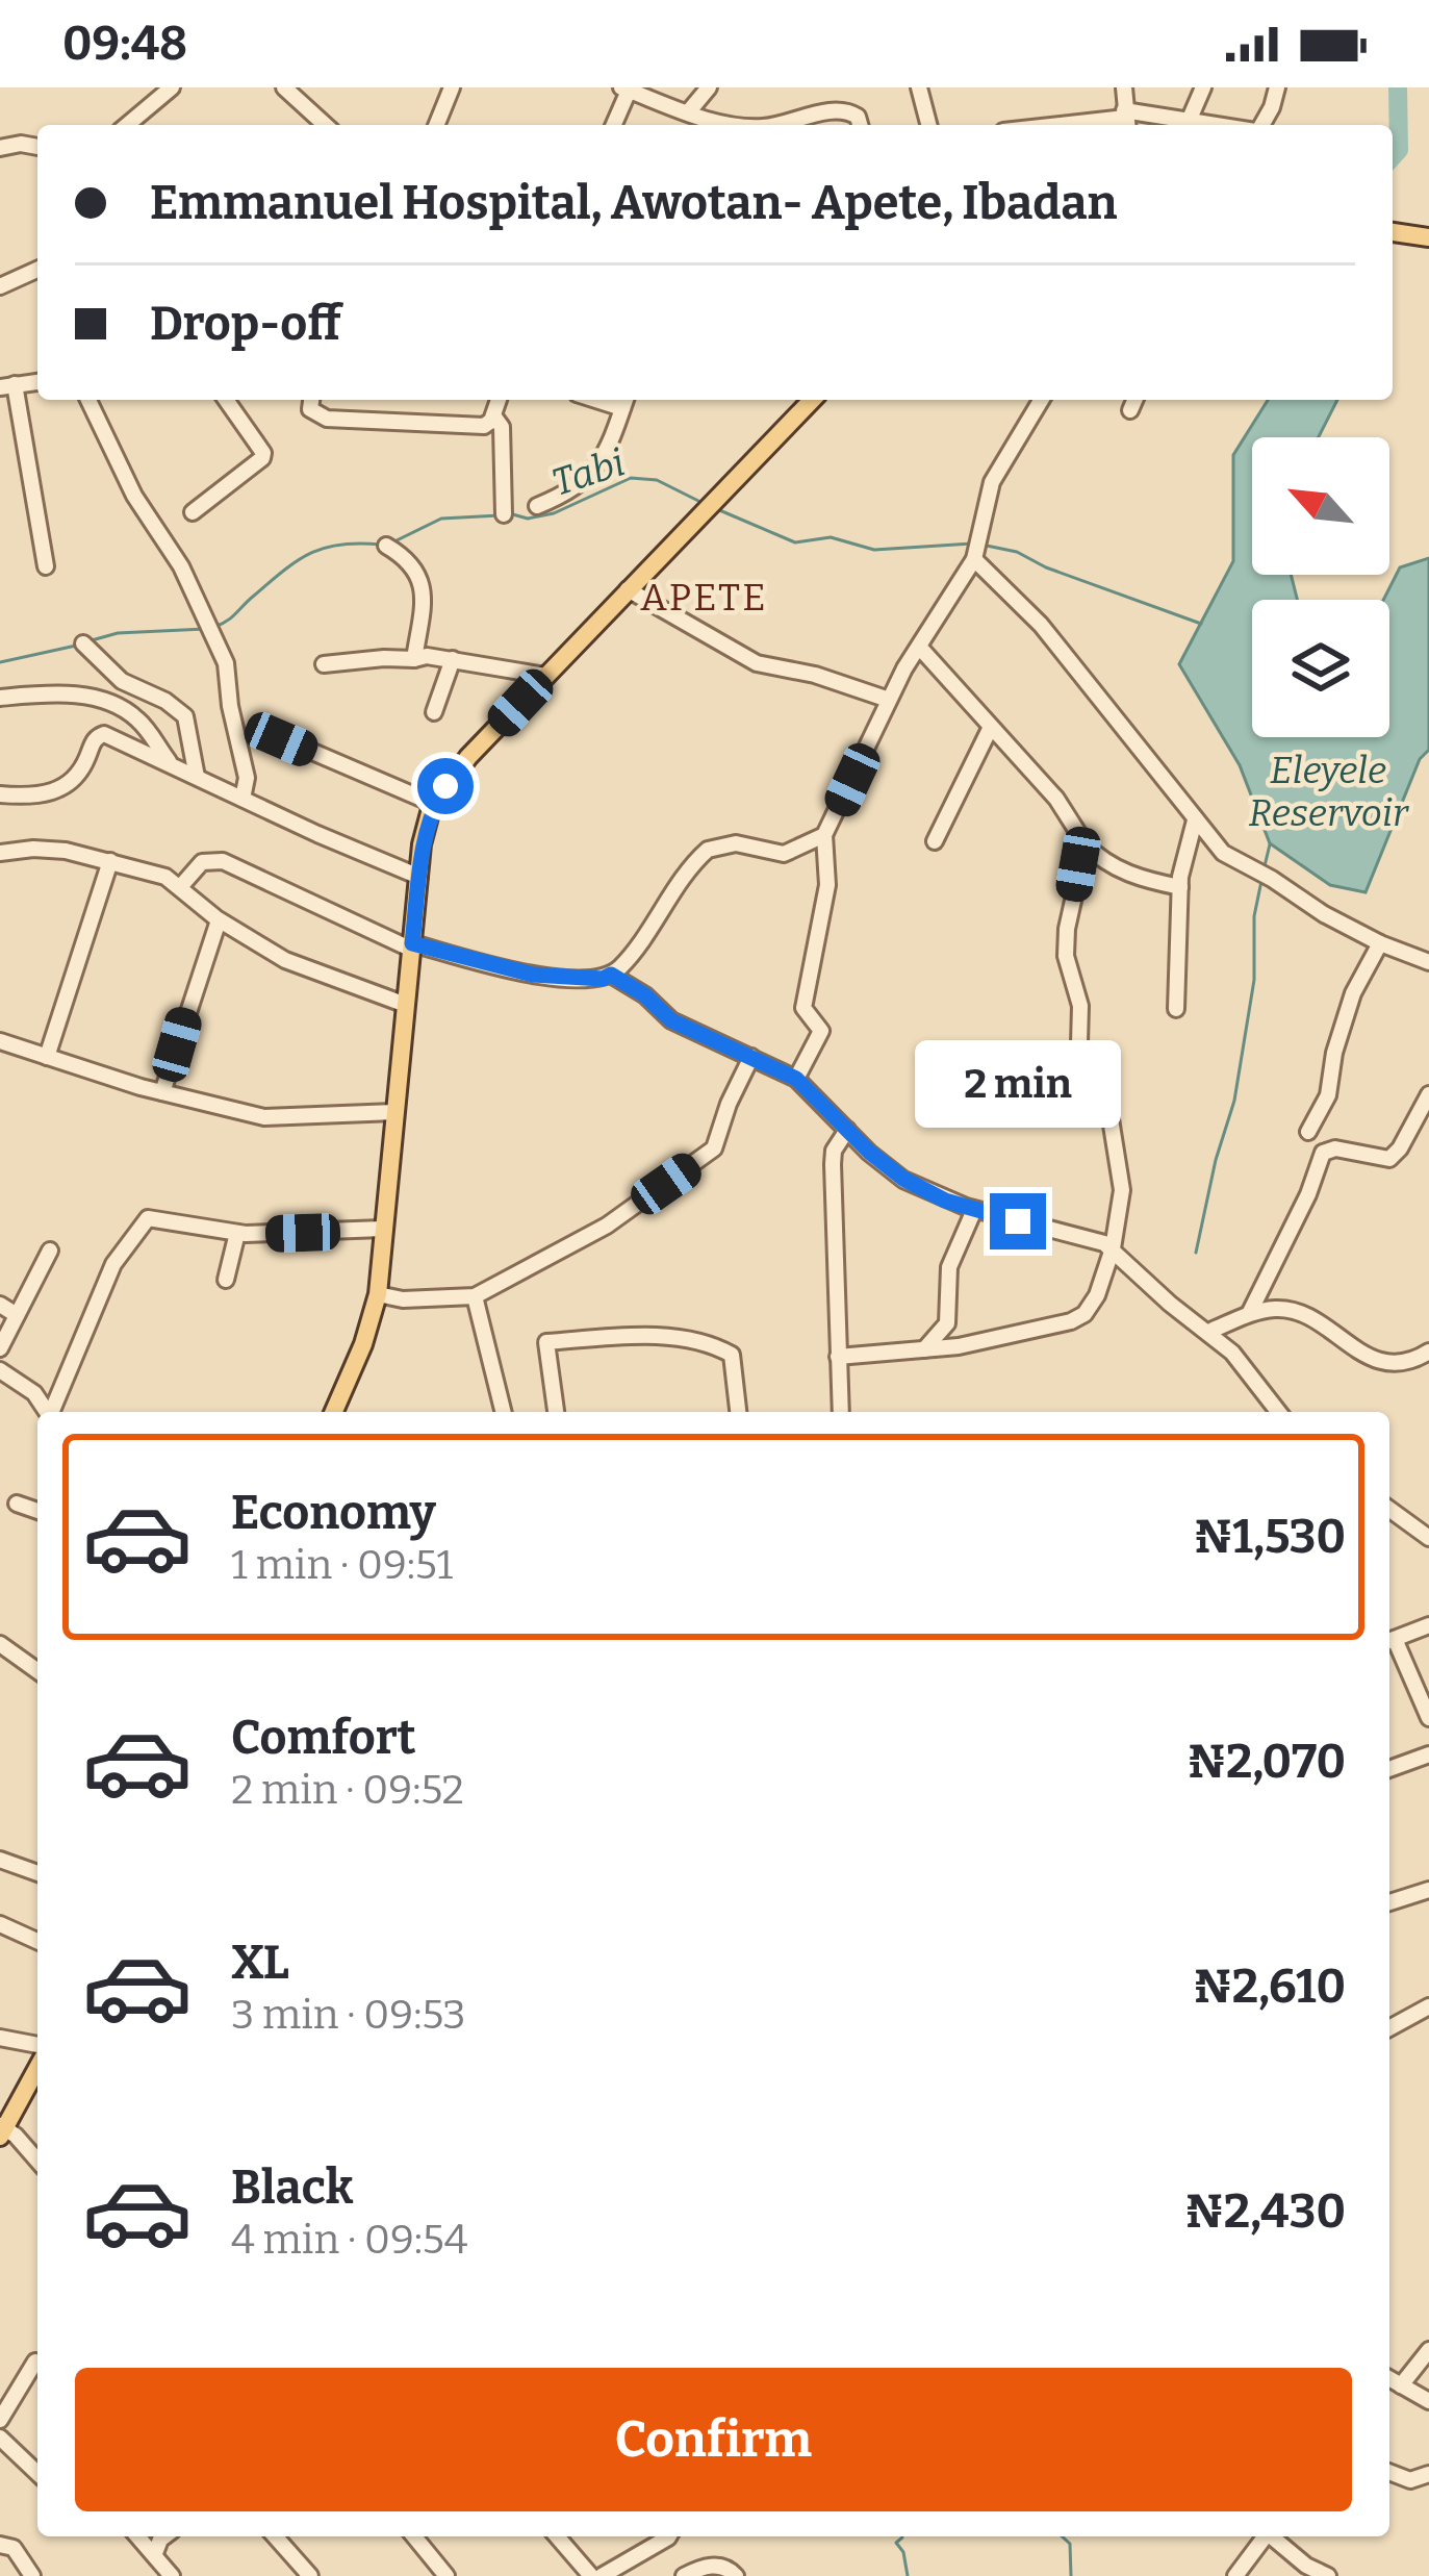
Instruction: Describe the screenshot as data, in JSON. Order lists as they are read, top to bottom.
{
  "districts": ["APETE"],
  "water": ["Tabi", "Eleyele Reservoir"],
  "north": "top left",
  "page": {
    "status": "09:48",
    "banner": ["Emmanuel Hospital, Awotan- Apete, Ibadan", "Drop-off"],
    "bubble": "2 min",
    "list": [
      {
        "name": "Economy",
        "note": "1 min · 09:51",
        "value": "₦1,530"
      },
      {
        "name": "Comfort",
        "note": "2 min · 09:52",
        "value": "₦2,070"
      },
      {
        "name": "XL",
        "note": "3 min · 09:53",
        "value": "₦2,610"
      },
      {
        "name": "Black",
        "note": "4 min · 09:54",
        "value": "₦2,430"
      }
    ],
    "buttons": "Confirm"
  }
}
